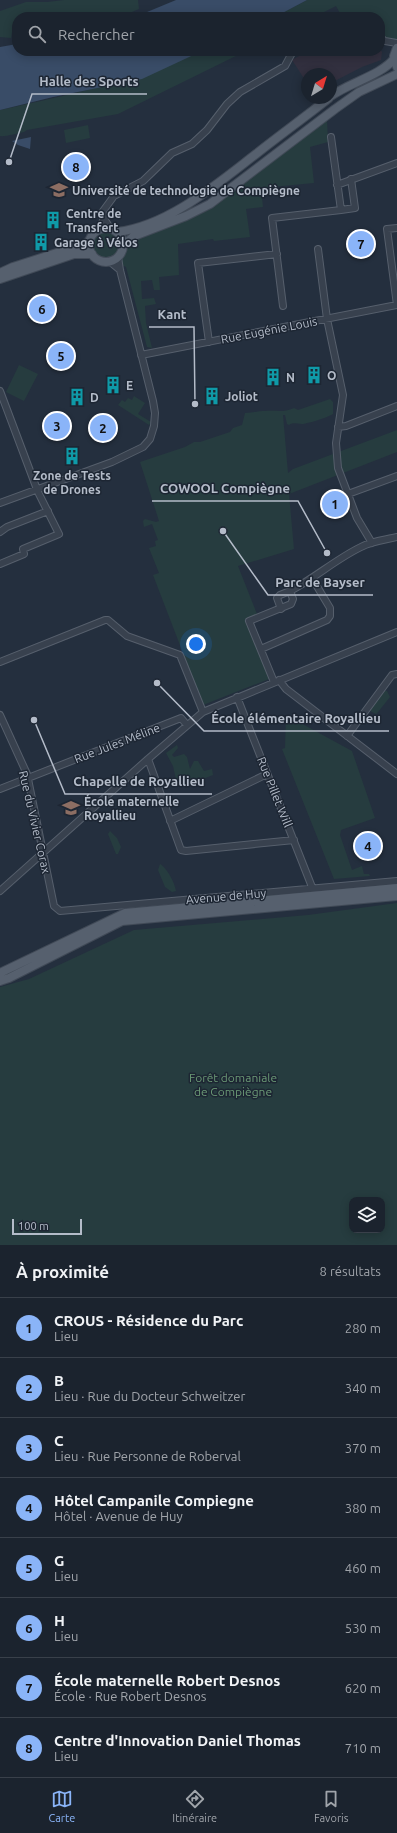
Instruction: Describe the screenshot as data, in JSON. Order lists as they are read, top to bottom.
{
  "streets": {
    "street": [
      "Rue Eugénie Louis",
      "Rue Jules Méline",
      "Rue Pillet Will",
      "Rue du Vivier Corax",
      "Avenue de Huy"
    ]
  },
  "crossings": [
    ["Rue Jules Méline", "Rue du Vivier Corax"],
    ["Rue Pillet Will", "Avenue de Huy"],
    ["Rue du Vivier Corax", "Avenue de Huy"]
  ],
  "parks": ["Forêt domaniale de Compiègne"],
  "places": {
    "other": [
      "Halle des Sports",
      "Kant",
      "Parc de Bayser",
      "COWOOL Compiègne",
      "École élémentaire Royallieu",
      "Chapelle de Royallieu"
    ],
    "school or university": ["Université de technologie de Compiègne", "École maternelle Royallieu"],
    "building": [
      "Centre de Transfert",
      "Garage à Vélos",
      "O",
      "N",
      "E",
      "Joliot",
      "D",
      "Zone de Tests de Drones"
    ]
  },
  "scale_bar": "100 m",
  "north": "top right",
  "page": {
    "search": "Rechercher",
    "pins": [
      "8",
      "7",
      "6",
      "5",
      "3",
      "2",
      "1",
      "4"
    ],
    "scale": "100 m",
    "heading": ["À proximité", "8 résultats"],
    "list": [
      {
        "mark": "1",
        "name": "CROUS - Résidence du Parc",
        "note": "Lieu",
        "value": "280 m"
      },
      {
        "mark": "2",
        "name": "B",
        "note": "Lieu · Rue du Docteur Schweitzer",
        "value": "340 m"
      },
      {
        "mark": "3",
        "name": "C",
        "note": "Lieu · Rue Personne de Roberval",
        "value": "370 m"
      },
      {
        "mark": "4",
        "name": "Hôtel Campanile Compiegne",
        "note": "Hôtel · Avenue de Huy",
        "value": "380 m"
      },
      {
        "mark": "5",
        "name": "G",
        "note": "Lieu",
        "value": "460 m"
      },
      {
        "mark": "6",
        "name": "H",
        "note": "Lieu",
        "value": "530 m"
      },
      {
        "mark": "7",
        "name": "École maternelle Robert Desnos",
        "note": "École · Rue Robert Desnos",
        "value": "620 m"
      },
      {
        "mark": "8",
        "name": "Centre d'Innovation Daniel Thomas",
        "note": "Lieu",
        "value": "710 m"
      }
    ],
    "nav": ["Carte", "Itinéraire", "Favoris"]
  }
}
